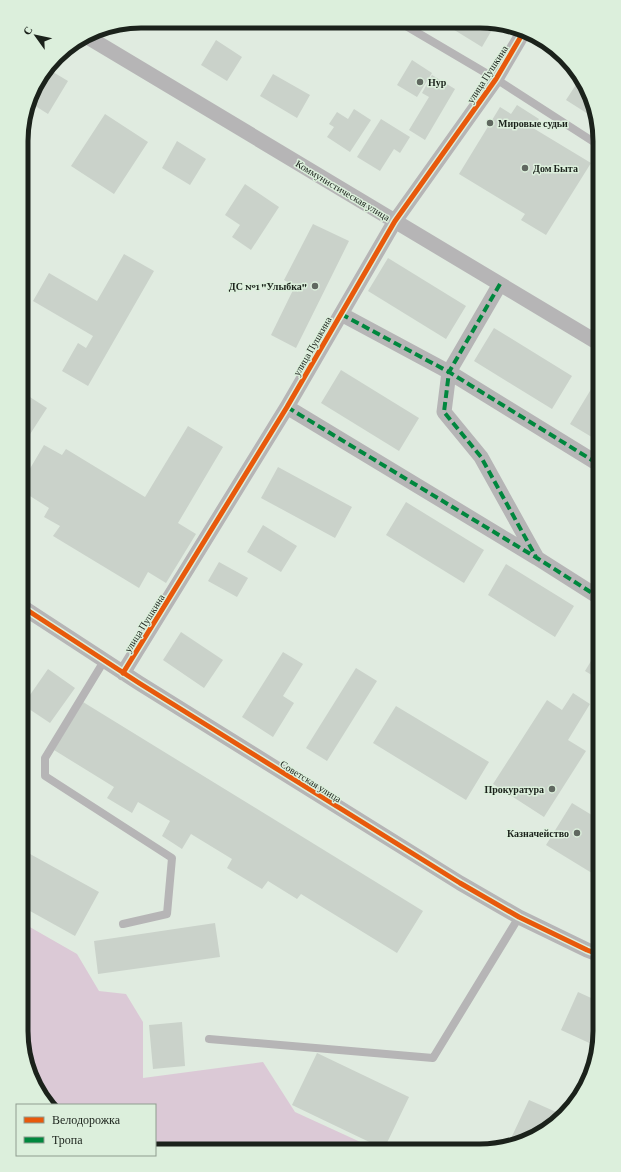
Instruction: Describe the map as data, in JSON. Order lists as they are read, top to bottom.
{
  "streets": {
    "street": ["улица Пушкина", "Коммунистическая улица", "Советская улица"]
  },
  "crossings": [
    ["улица Пушкина", "Коммунистическая улица"],
    ["улица Пушкина", "Советская улица"]
  ],
  "places": [
    "Нур",
    "Мировые судьи",
    "Дом Быта",
    "ДС №1 \"Улыбка\"",
    "Прокуратура",
    "Казначейство"
  ],
  "legend": ["Велодорожка", "Тропа"],
  "north": "top left"
}
